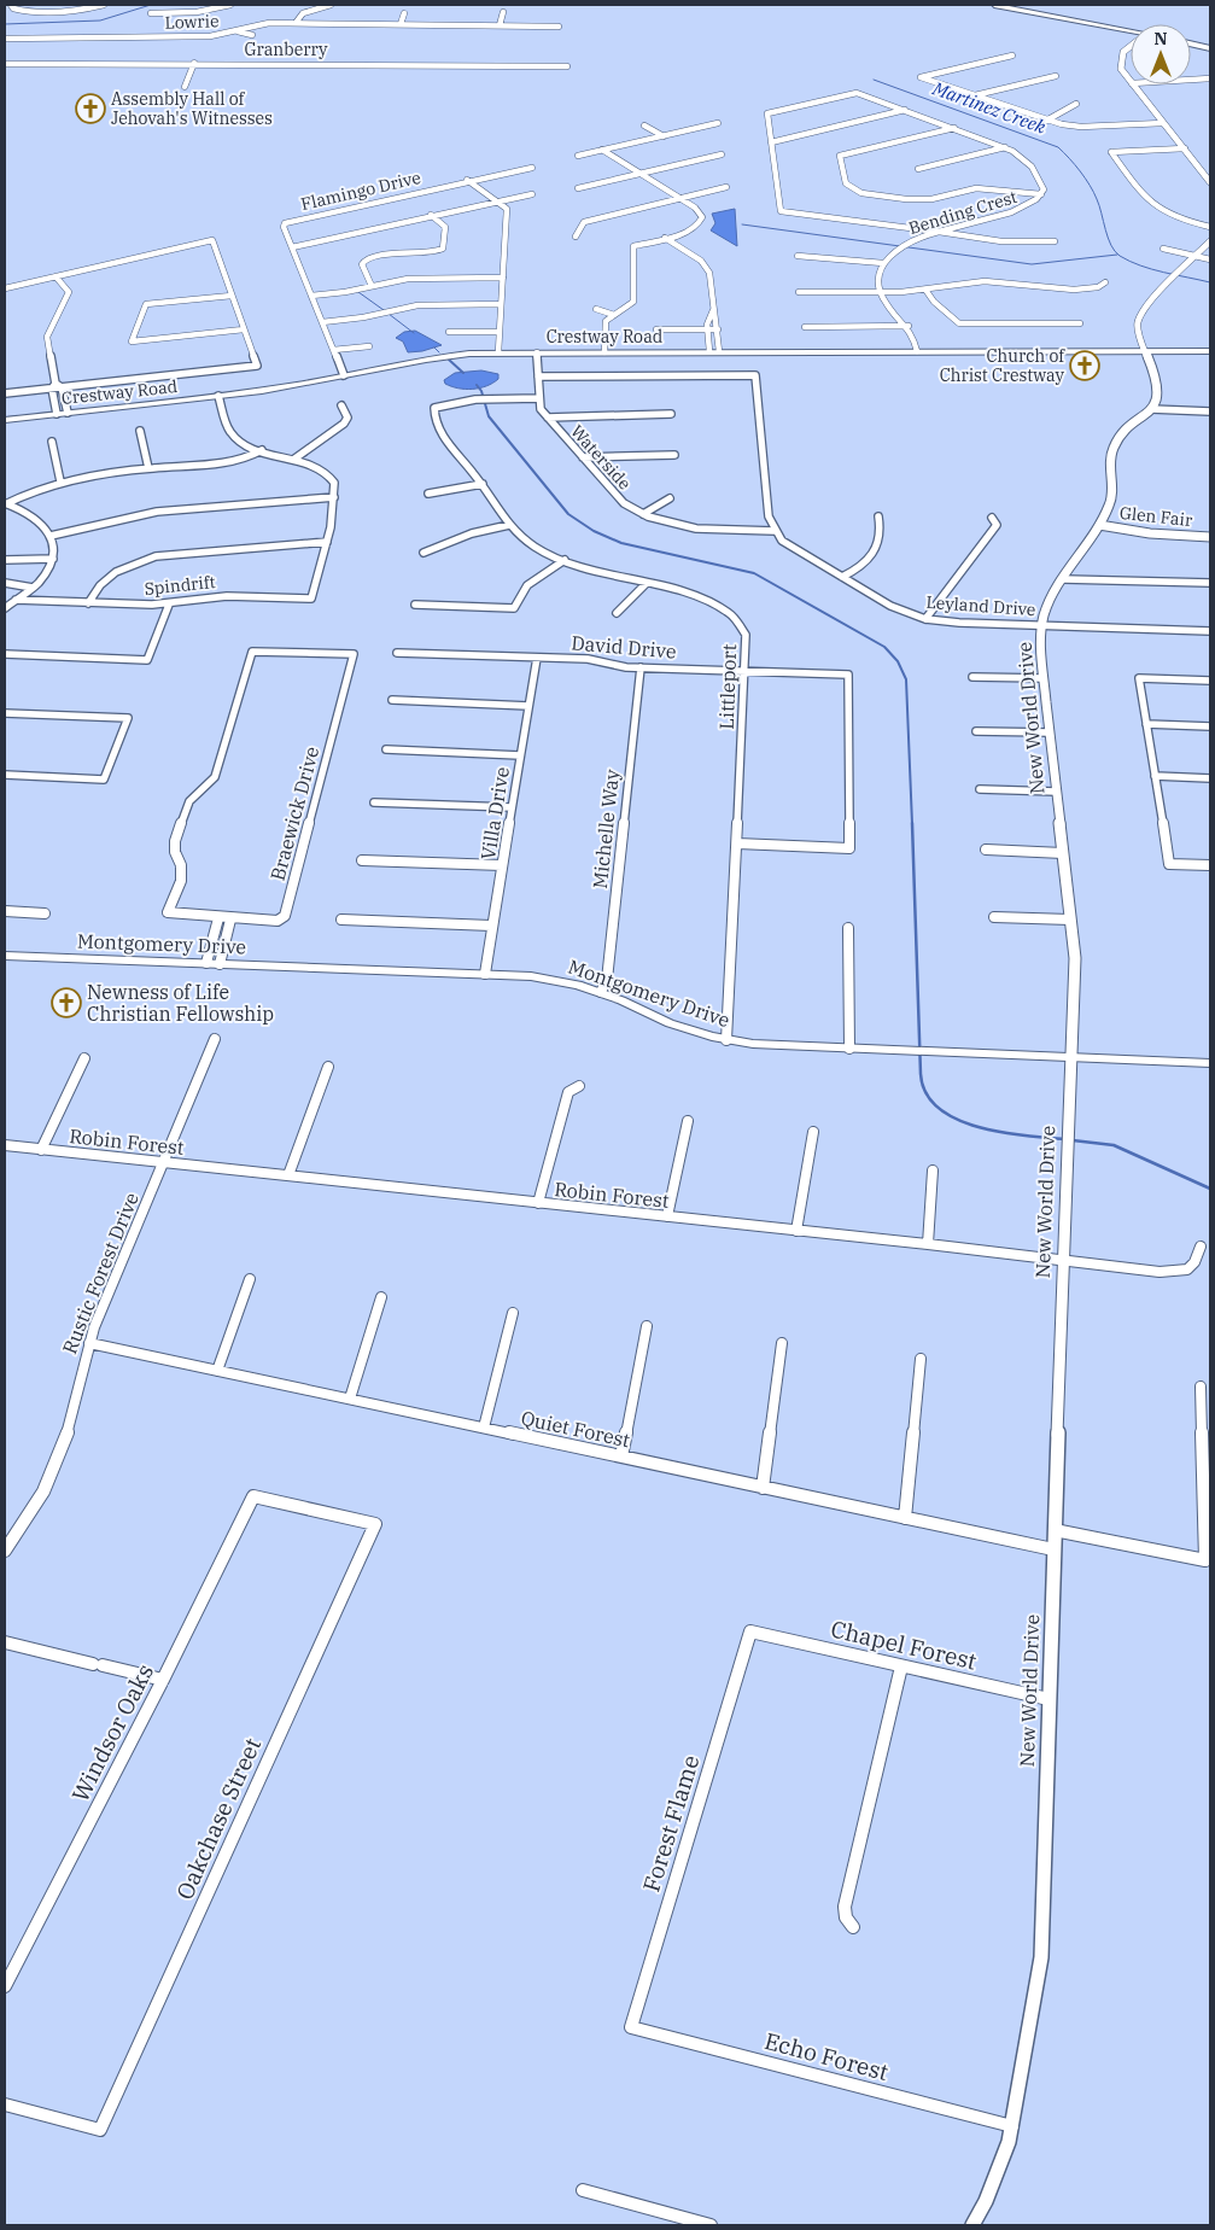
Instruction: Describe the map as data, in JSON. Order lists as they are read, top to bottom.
{
  "streets": {
    "main road": ["Crestway Road", "Montgomery Drive"],
    "street": [
      "Lowrie",
      "Granberry",
      "Flamingo Drive",
      "Bending Crest",
      "Waterside",
      "Glen Fair",
      "Spindrift",
      "Leyland Drive",
      "David Drive",
      "Littleport",
      "New World Drive",
      "Braewick Drive",
      "Villa Drive",
      "Michelle Way",
      "Robin Forest",
      "Rustic Forest Drive",
      "Quiet Forest",
      "Chapel Forest",
      "Windsor Oaks",
      "Oakchase Street",
      "Forest Flame",
      "Echo Forest"
    ]
  },
  "crossings": [
    ["Flamingo Drive", "Crestway Road"],
    ["Crestway Road", "Waterside"],
    ["Waterside", "Leyland Drive"],
    ["Waterside", "Littleport"],
    ["Glen Fair", "New World Drive"],
    ["Leyland Drive", "New World Drive"],
    ["David Drive", "Littleport"],
    ["David Drive", "Villa Drive"],
    ["David Drive", "Michelle Way"],
    ["Littleport", "Montgomery Drive"],
    ["New World Drive", "Montgomery Drive"],
    ["New World Drive", "Robin Forest"],
    ["New World Drive", "Quiet Forest"],
    ["New World Drive", "Chapel Forest"],
    ["New World Drive", "Echo Forest"],
    ["Villa Drive", "Montgomery Drive"],
    ["Michelle Way", "Montgomery Drive"],
    ["Robin Forest", "Rustic Forest Drive"],
    ["Rustic Forest Drive", "Quiet Forest"],
    ["Chapel Forest", "Forest Flame"],
    ["Windsor Oaks", "Oakchase Street"],
    ["Forest Flame", "Echo Forest"]
  ],
  "water": ["Martinez Creek"],
  "places": {
    "church": ["Assembly Hall of Jehovah's Witnesses", "Church of Christ Crestway", "Newness of Life Christian Fellowship"]
  },
  "north": "top"
}
